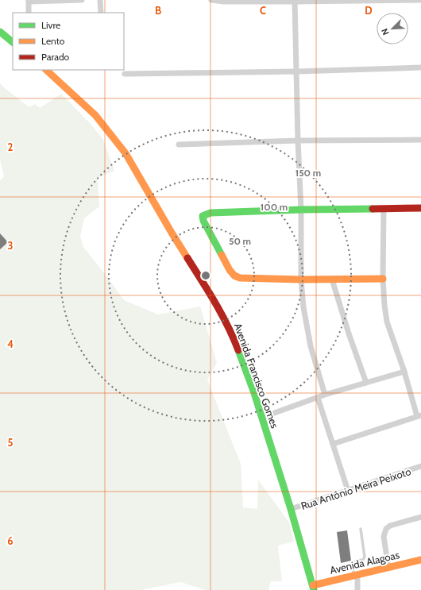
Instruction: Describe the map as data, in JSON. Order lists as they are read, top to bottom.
{
  "streets": {
    "main road": ["Avenida Francisco Gomes", "Avenida Alagoas"],
    "street": ["Rua Antônio Meira Peixoto"]
  },
  "crossings": [
    ["Avenida Francisco Gomes", "Rua Antônio Meira Peixoto"],
    ["Avenida Francisco Gomes", "Avenida Alagoas"]
  ],
  "legend": ["Livre", "Lento", "Parado"],
  "north": "bottom left",
  "grid": {
    "columns": ["B", "C", "D"],
    "rows": [
      "2",
      "3",
      "4",
      "5",
      "6"
    ]
  },
  "rings": ["150 m", "100 m", "50 m"]
}
